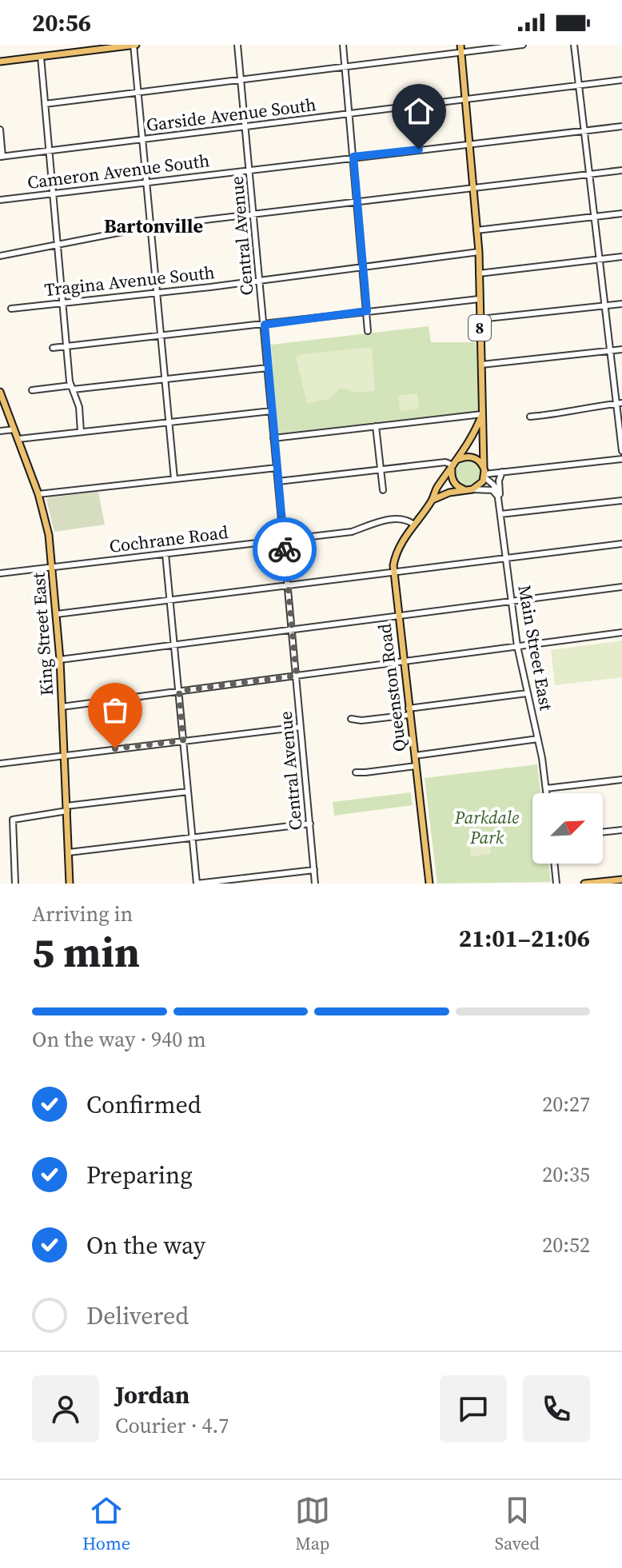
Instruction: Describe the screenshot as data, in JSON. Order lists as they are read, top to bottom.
{
  "streets": {
    "main road": ["8", "King Street East", "Queenston Road"],
    "street": [
      "Garside Avenue South",
      "Cameron Avenue South",
      "Central Avenue",
      "Tragina Avenue South",
      "Cochrane Road",
      "Main Street East"
    ]
  },
  "crossings": [
    ["Garside Avenue South", "Central Avenue"],
    ["Garside Avenue South", "8"],
    ["Cameron Avenue South", "Central Avenue"],
    ["Cameron Avenue South", "8"],
    ["Central Avenue", "Tragina Avenue South"],
    ["Central Avenue", "Cochrane Road"],
    ["Tragina Avenue South", "8"],
    ["8", "Main Street East"],
    ["8", "Queenston Road"],
    ["Cochrane Road", "King Street East"],
    ["Cochrane Road", "Queenston Road"],
    ["Main Street East", "Queenston Road"]
  ],
  "districts": ["Bartonville"],
  "parks": ["Parkdale Park"],
  "north": "top right",
  "page": {
    "status": "20:56",
    "heading": ["5 min", "Arriving in", "21:01–21:06"],
    "panel": ["Jordan", "Courier · 4.7"],
    "bar": "On the way · 940 m",
    "list": [
      ["Confirmed", "20:27"],
      ["Preparing", "20:35"],
      ["On the way", "20:52"],
      "Delivered"
    ],
    "tabs": ["Home", "Map", "Saved"]
  }
}
